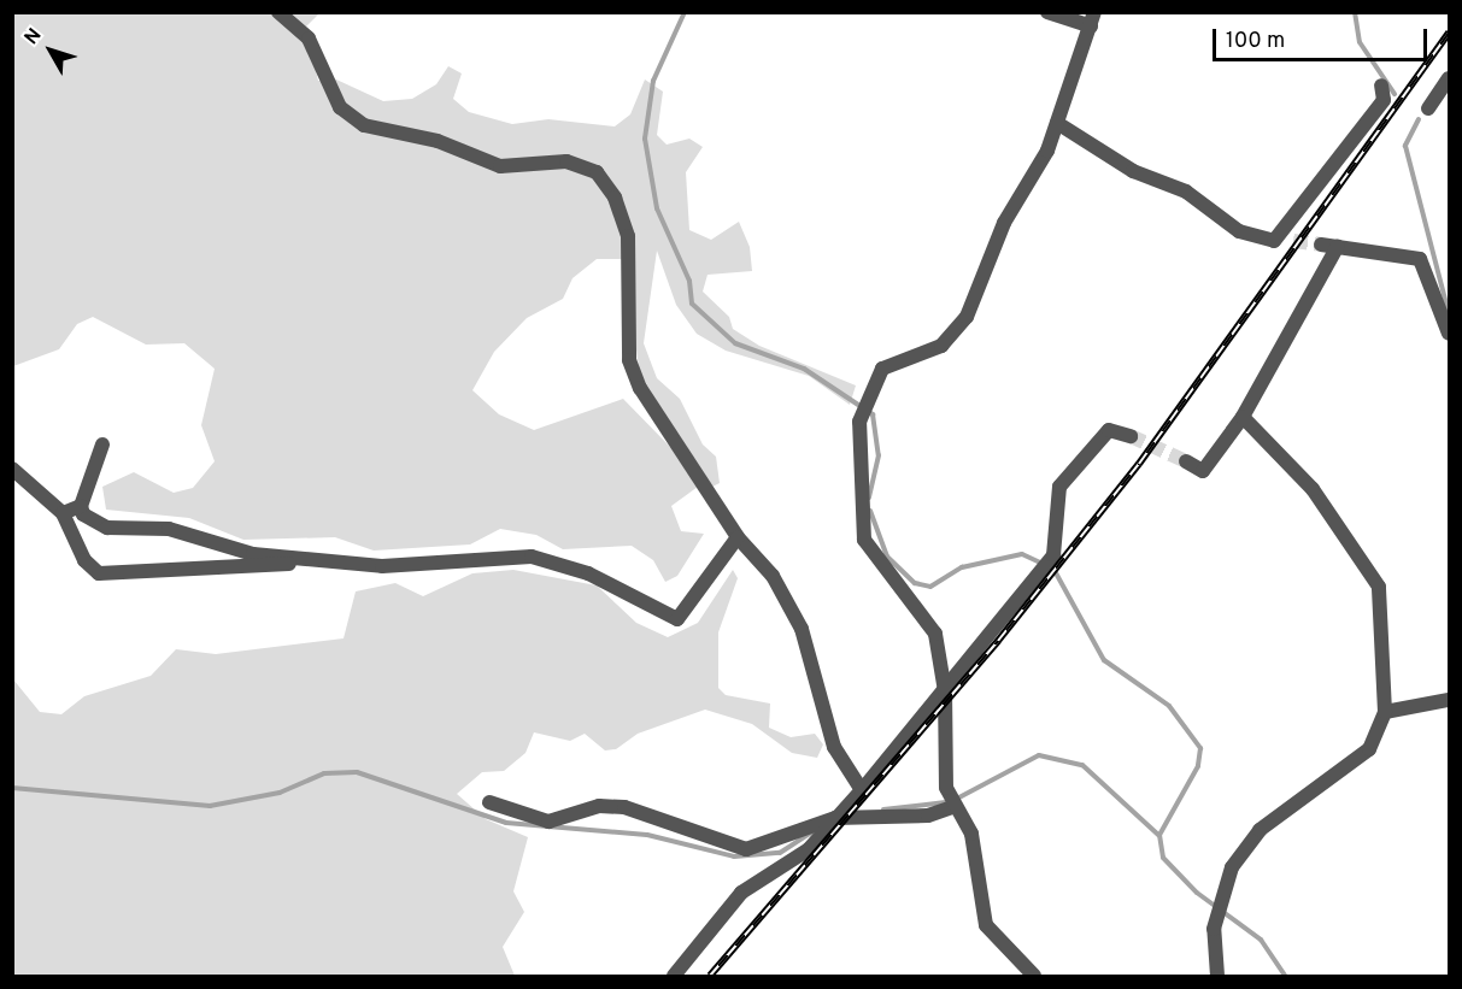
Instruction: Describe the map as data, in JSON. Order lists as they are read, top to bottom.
{
  "scale_bar": "100 m",
  "north": "top left"
}
